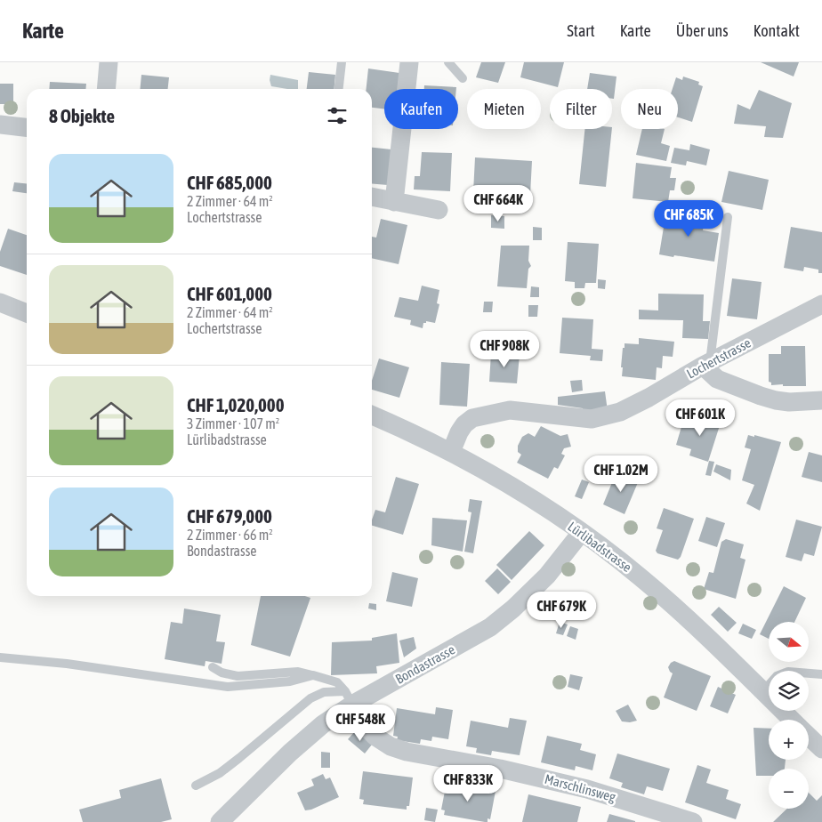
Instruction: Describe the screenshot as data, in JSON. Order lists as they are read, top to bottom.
{
  "streets": {
    "street": [
      "Lochertstrasse",
      "Lürlibadstrasse",
      "Bondastrasse",
      "Marschlinsweg"
    ]
  },
  "crossings": [
    ["Lochertstrasse", "Lürlibadstrasse"],
    ["Lürlibadstrasse", "Bondastrasse"],
    ["Bondastrasse", "Marschlinsweg"]
  ],
  "north": "right",
  "page": {
    "header": "Karte",
    "nav": [
      "Start",
      "Karte",
      "Über uns",
      "Kontakt"
    ],
    "chip": [
      "Kaufen",
      "Mieten",
      "Filter",
      "Neu"
    ],
    "heading": "8 Objekte",
    "list": [
      {
        "name": "CHF 685,000",
        "note": "2 Zimmer · 64 m² · Lochertstrasse"
      },
      {
        "name": "CHF 601,000",
        "note": "2 Zimmer · 64 m² · Lochertstrasse"
      },
      {
        "name": "CHF 1,020,000",
        "note": "3 Zimmer · 107 m² · Lürlibadstrasse"
      },
      {
        "name": "CHF 679,000",
        "note": "2 Zimmer · 66 m² · Bondastrasse"
      }
    ],
    "price": [
      "CHF 664K",
      "CHF 685K",
      "CHF 908K",
      "CHF 601K",
      "CHF 1.02M",
      "CHF 679K",
      "CHF 548K",
      "CHF 833K"
    ],
    "map_buttons": ["+", "−"]
  }
}
